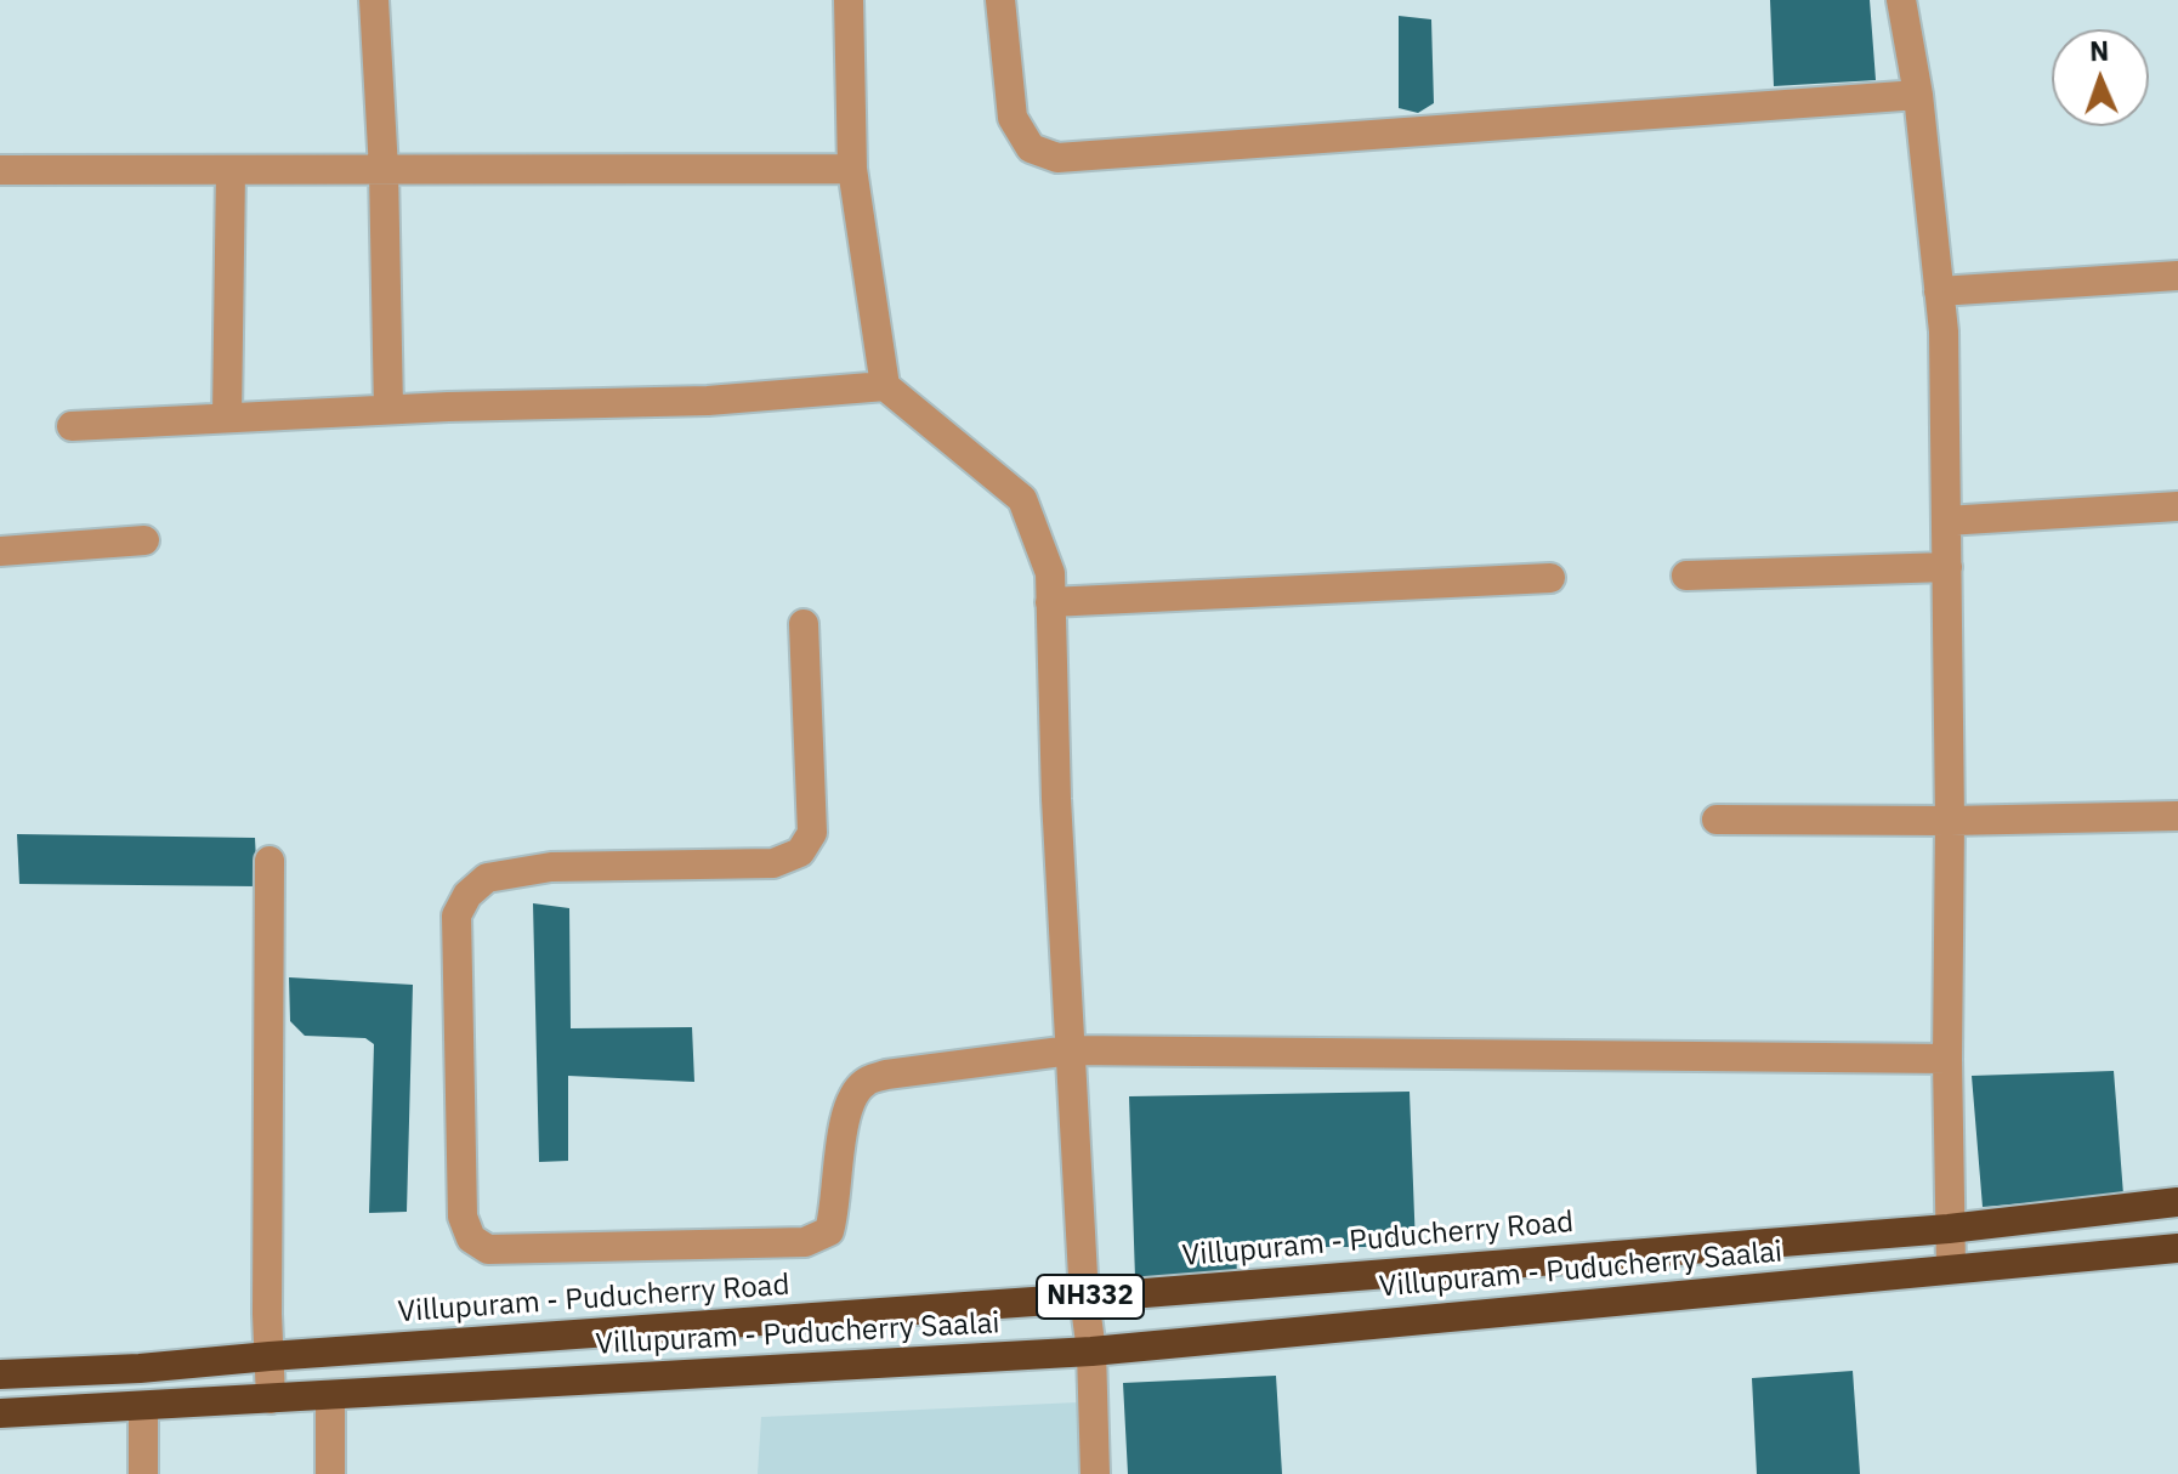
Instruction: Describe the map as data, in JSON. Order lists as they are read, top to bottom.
{
  "streets": {
    "highway": ["Villupuram - Puducherry Road", "Villupuram - Puducherry Saalai", "NH332"]
  },
  "north": "top"
}
